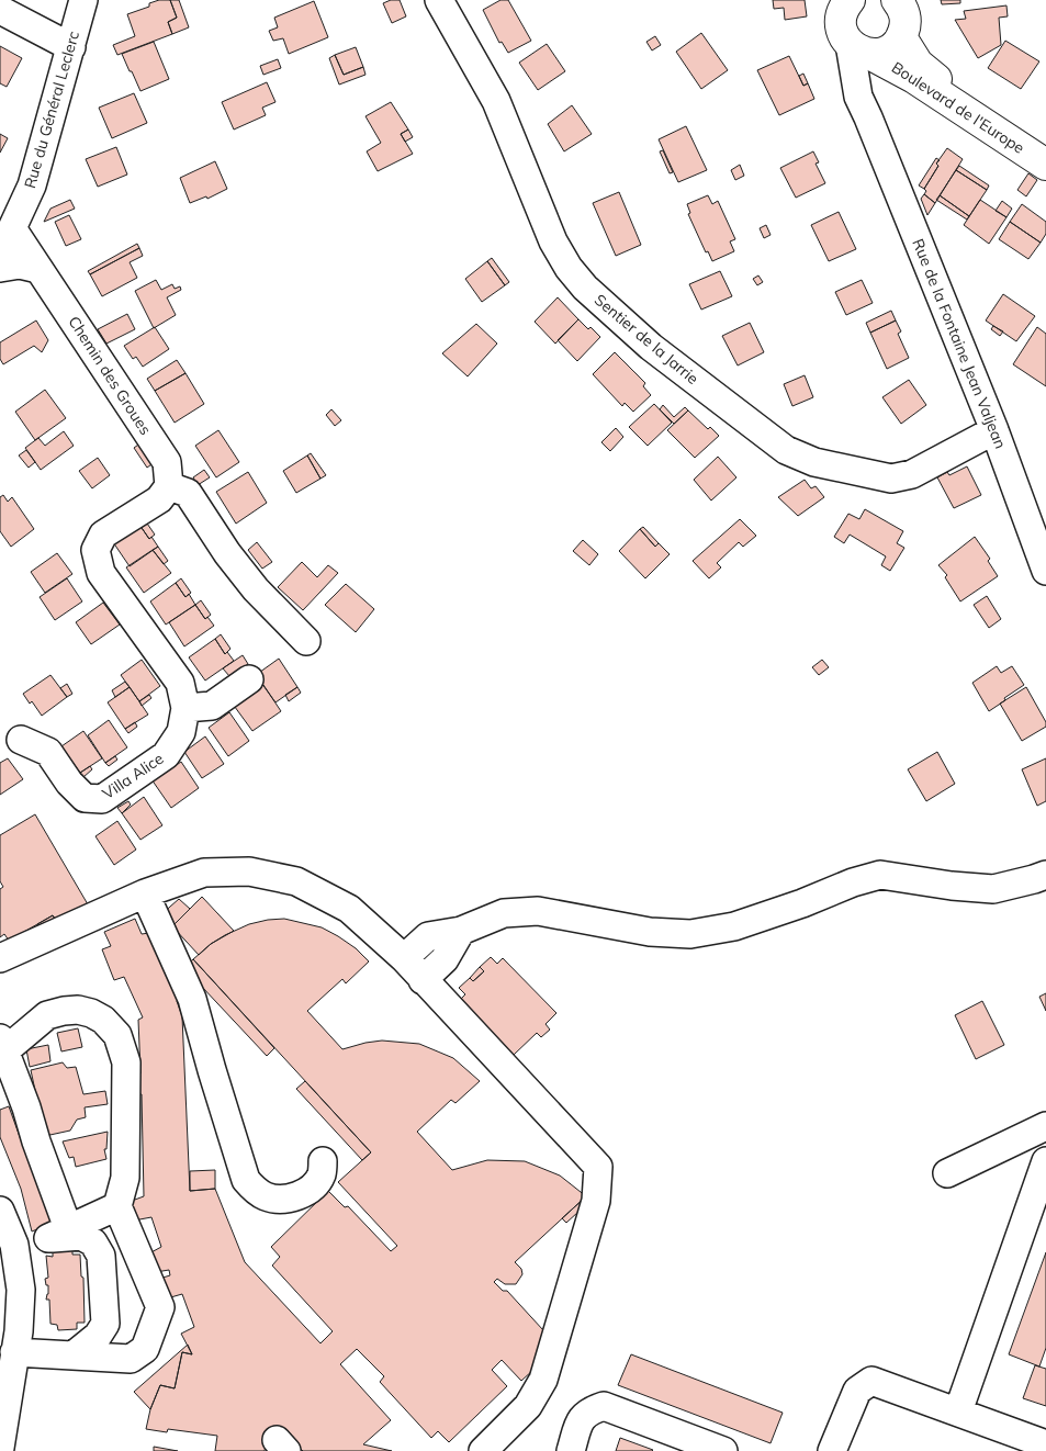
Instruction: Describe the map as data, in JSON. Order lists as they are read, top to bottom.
{
  "streets": {
    "main road": ["Boulevard de l'Europe"],
    "street": [
      "Rue du Général Leclerc",
      "Sentier de la Jarrie",
      "Rue de la Fontaine Jean Valjean",
      "Chemin des Groues",
      "Villa Alice"
    ]
  },
  "crossings": [
    ["Boulevard de l'Europe", "Rue de la Fontaine Jean Valjean"],
    ["Rue du Général Leclerc", "Chemin des Groues"],
    ["Sentier de la Jarrie", "Rue de la Fontaine Jean Valjean"],
    ["Chemin des Groues", "Villa Alice"]
  ]
}
